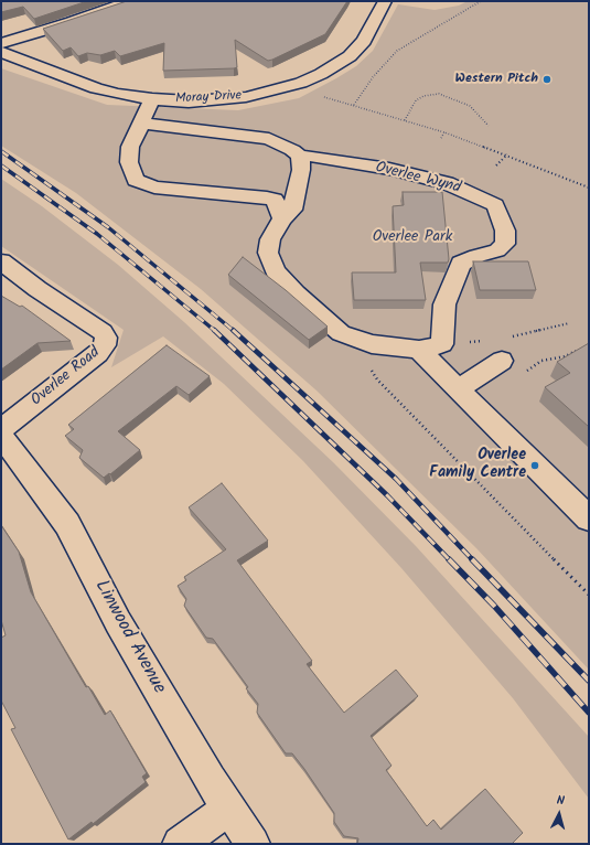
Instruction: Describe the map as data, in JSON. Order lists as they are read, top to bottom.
{
  "streets": {
    "street": [
      "Moray Drive",
      "Overlee Wynd",
      "Overlee Road",
      "Linwood Avenue"
    ]
  },
  "parks": ["Overlee Park"],
  "places": ["Western Pitch", "Overlee Family Centre"],
  "north": "top"
}
